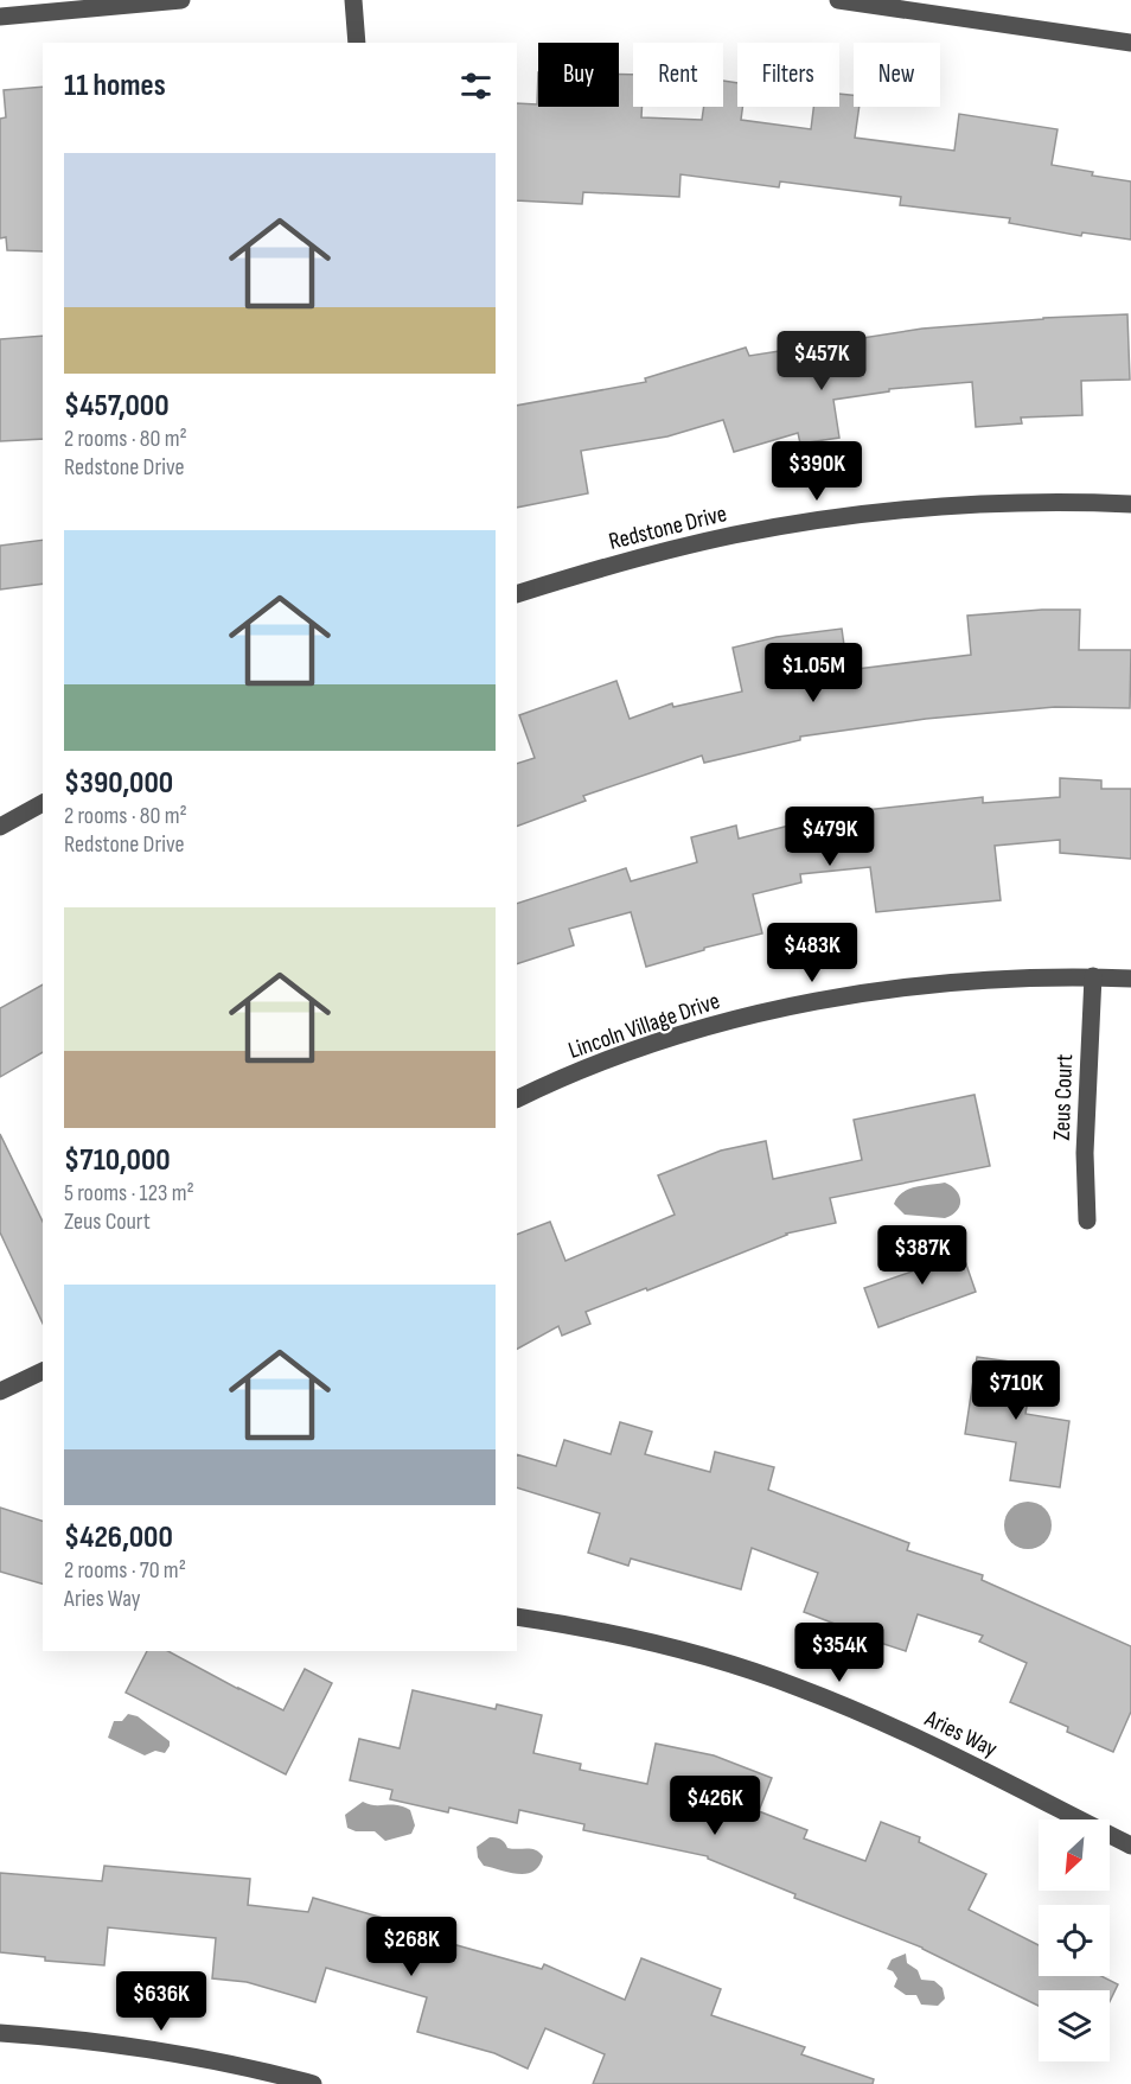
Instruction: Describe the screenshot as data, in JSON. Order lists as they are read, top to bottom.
{
  "streets": {
    "street": [
      "Redstone Drive",
      "Lincoln Village Drive",
      "Zeus Court",
      "Aries Way"
    ]
  },
  "crossings": [
    ["Lincoln Village Drive", "Zeus Court"]
  ],
  "north": "bottom left",
  "page": {
    "chip": [
      "Buy",
      "Rent",
      "Filters",
      "New"
    ],
    "heading": "11 homes",
    "list": [
      {
        "name": "$457,000",
        "note": "2 rooms · 80 m² · Redstone Drive"
      },
      {
        "name": "$390,000",
        "note": "2 rooms · 80 m² · Redstone Drive"
      },
      {
        "name": "$710,000",
        "note": "5 rooms · 123 m² · Zeus Court"
      },
      {
        "name": "$426,000",
        "note": "2 rooms · 70 m² · Aries Way"
      }
    ],
    "price": [
      "$457K",
      "$390K",
      "$1.05M",
      "$479K",
      "$483K",
      "$387K",
      "$710K",
      "$354K",
      "$426K",
      "$268K",
      "$636K"
    ]
  }
}
